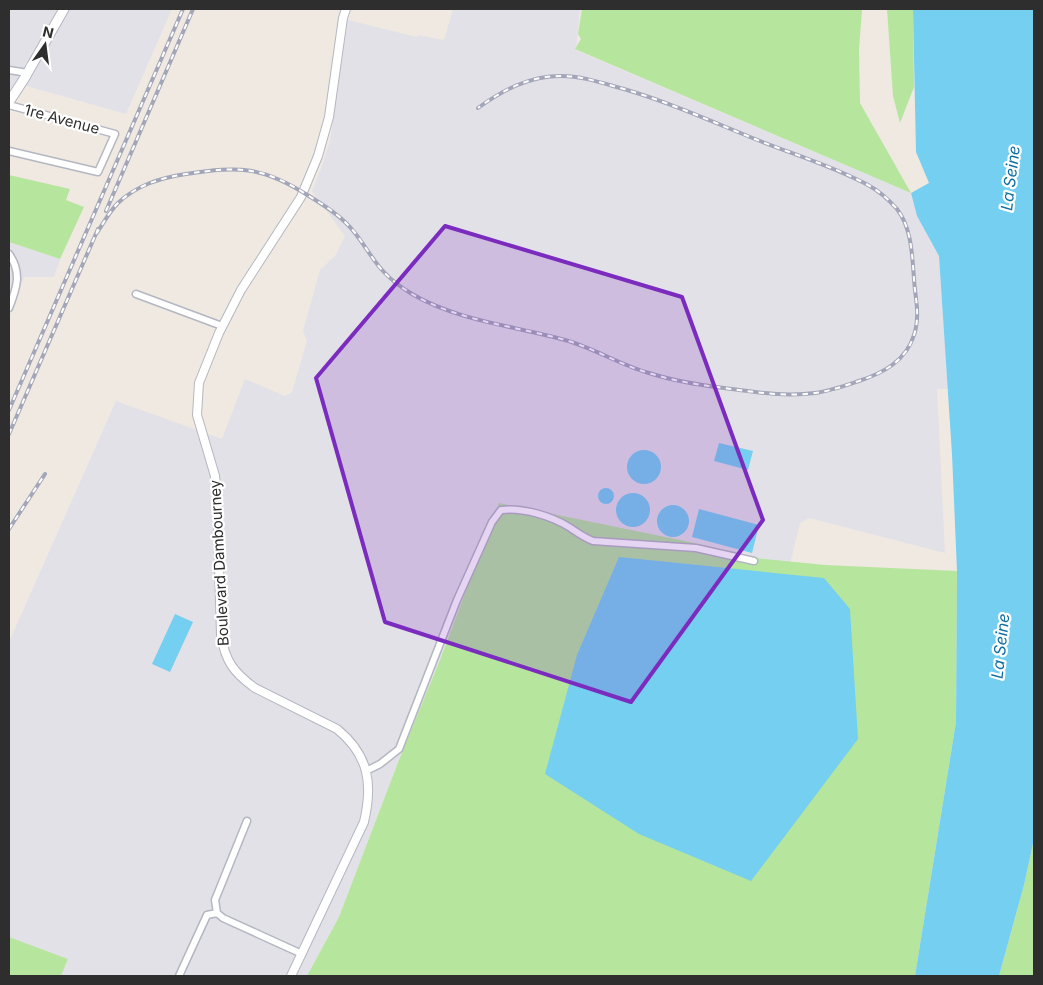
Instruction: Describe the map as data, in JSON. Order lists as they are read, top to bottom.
{
  "streets": {
    "street": ["1re Avenue", "Boulevard Dambourney"]
  },
  "water": ["La Seine"],
  "north": "top"
}
